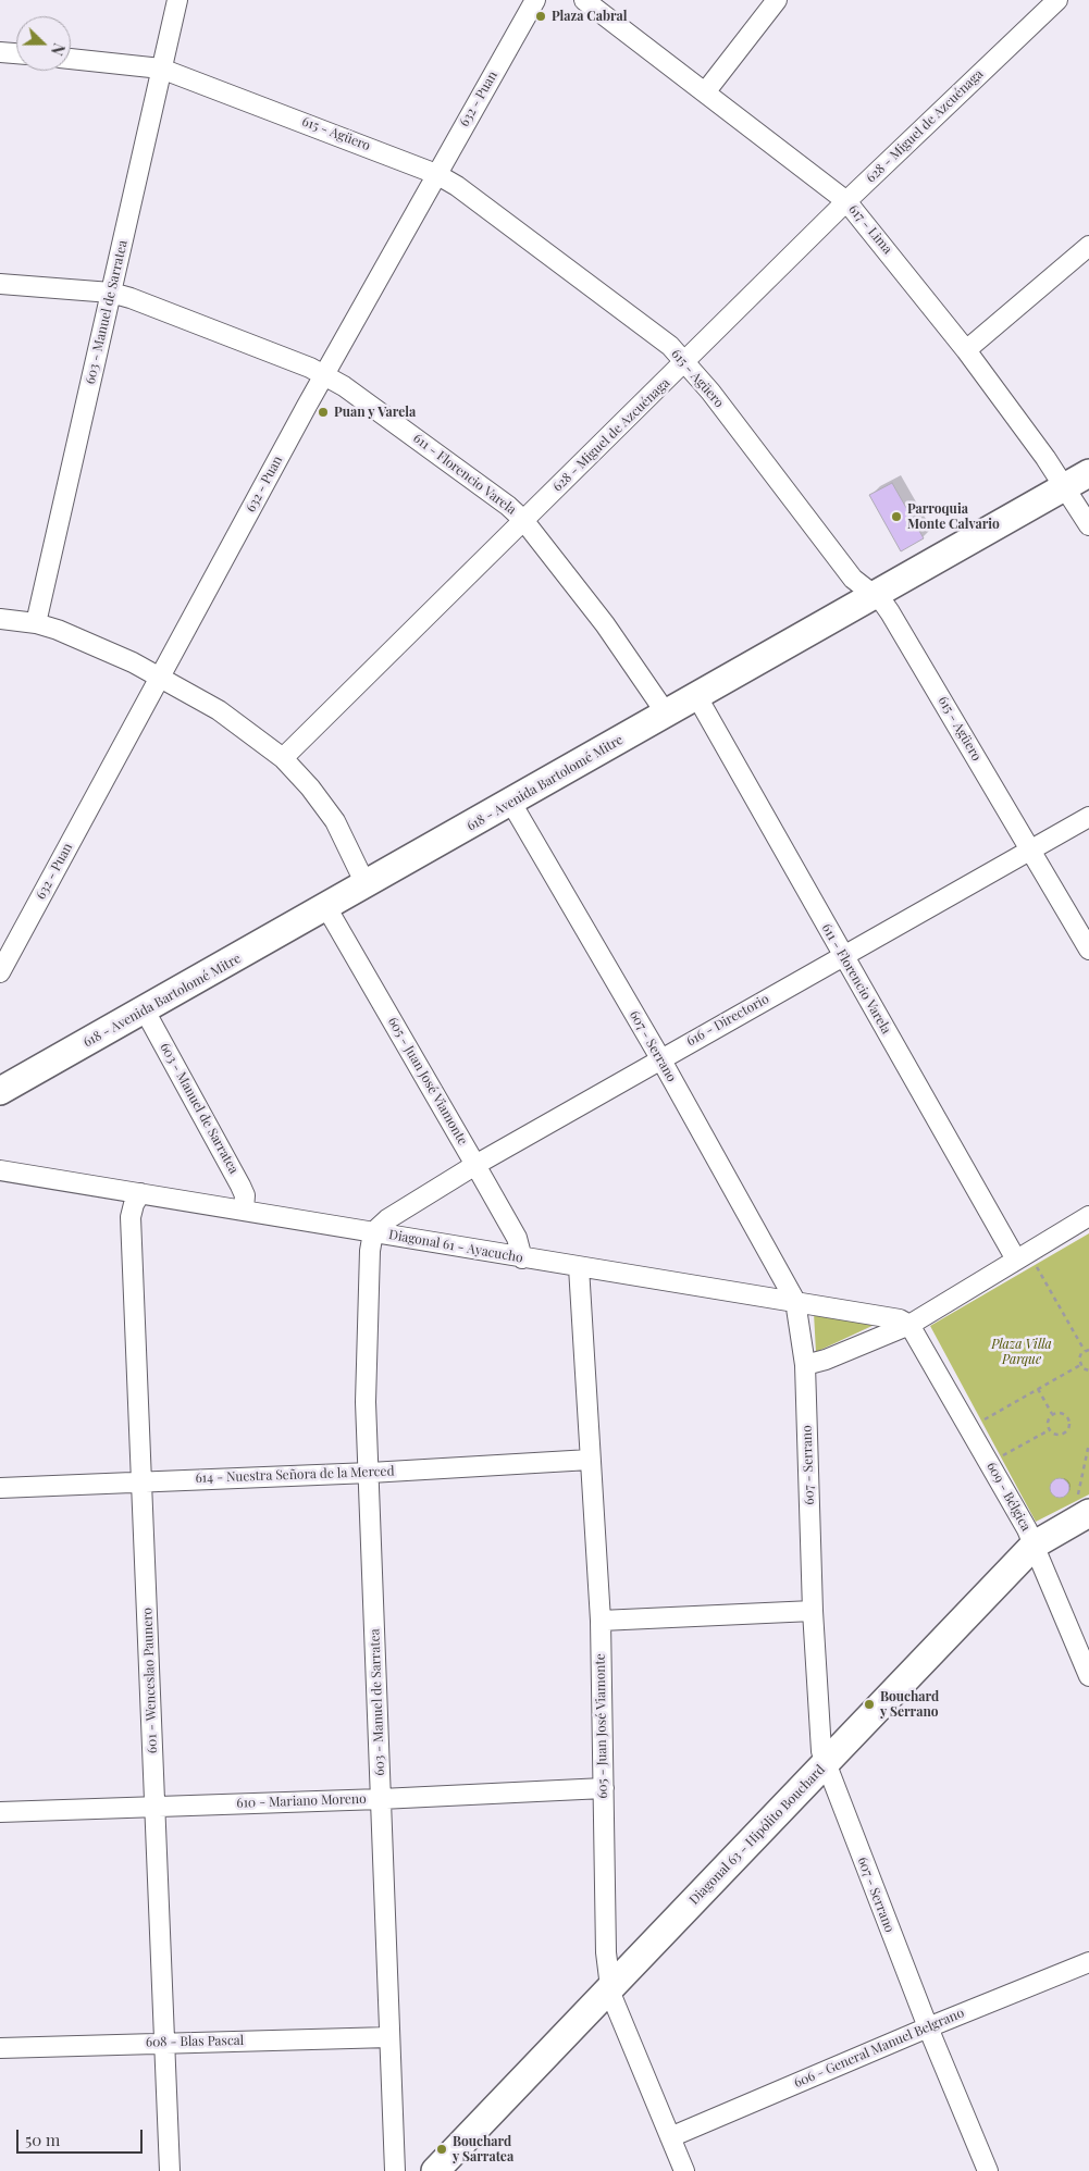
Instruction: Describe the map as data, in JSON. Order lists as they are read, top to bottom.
{
  "streets": {
    "main road": ["618 - Avenida Bartolomé Mitre", "Diagonal 63 - Hipólito Bouchard"],
    "street": [
      "632 - Puan",
      "628 - Miguel de Azcuénaga",
      "615 - Agüero",
      "617 - Lima",
      "603 - Manuel de Sarratea",
      "611 - Florencio Varela",
      "616 - Directorio",
      "607 - Serrano",
      "605 - Juan José Viamonte",
      "Diagonal 61 - Ayacucho",
      "614 - Nuestra Señora de la Merced",
      "609 - Bélgica",
      "601 - Wenceslao Paunero",
      "610 - Mariano Moreno",
      "608 - Blas Pascal",
      "606 - General Manuel Belgrano"
    ]
  },
  "crossings": [
    ["632 - Puan", "615 - Agüero"],
    ["632 - Puan", "611 - Florencio Varela"],
    ["628 - Miguel de Azcuénaga", "615 - Agüero"],
    ["628 - Miguel de Azcuénaga", "617 - Lima"],
    ["628 - Miguel de Azcuénaga", "611 - Florencio Varela"],
    ["615 - Agüero", "603 - Manuel de Sarratea"],
    ["615 - Agüero", "618 - Avenida Bartolomé Mitre"],
    ["615 - Agüero", "616 - Directorio"],
    ["617 - Lima", "618 - Avenida Bartolomé Mitre"],
    ["603 - Manuel de Sarratea", "611 - Florencio Varela"],
    ["603 - Manuel de Sarratea", "618 - Avenida Bartolomé Mitre"],
    ["603 - Manuel de Sarratea", "616 - Directorio"],
    ["603 - Manuel de Sarratea", "Diagonal 61 - Ayacucho"],
    ["603 - Manuel de Sarratea", "614 - Nuestra Señora de la Merced"],
    ["603 - Manuel de Sarratea", "610 - Mariano Moreno"],
    ["603 - Manuel de Sarratea", "608 - Blas Pascal"],
    ["611 - Florencio Varela", "618 - Avenida Bartolomé Mitre"],
    ["611 - Florencio Varela", "616 - Directorio"],
    ["618 - Avenida Bartolomé Mitre", "607 - Serrano"],
    ["618 - Avenida Bartolomé Mitre", "605 - Juan José Viamonte"],
    ["616 - Directorio", "607 - Serrano"],
    ["616 - Directorio", "605 - Juan José Viamonte"],
    ["616 - Directorio", "Diagonal 61 - Ayacucho"],
    ["607 - Serrano", "Diagonal 61 - Ayacucho"],
    ["607 - Serrano", "Diagonal 63 - Hipólito Bouchard"],
    ["607 - Serrano", "606 - General Manuel Belgrano"],
    ["605 - Juan José Viamonte", "Diagonal 61 - Ayacucho"],
    ["605 - Juan José Viamonte", "614 - Nuestra Señora de la Merced"],
    ["605 - Juan José Viamonte", "610 - Mariano Moreno"],
    ["605 - Juan José Viamonte", "Diagonal 63 - Hipólito Bouchard"],
    ["605 - Juan José Viamonte", "606 - General Manuel Belgrano"],
    ["Diagonal 61 - Ayacucho", "609 - Bélgica"],
    ["Diagonal 61 - Ayacucho", "601 - Wenceslao Paunero"],
    ["614 - Nuestra Señora de la Merced", "601 - Wenceslao Paunero"],
    ["609 - Bélgica", "Diagonal 63 - Hipólito Bouchard"],
    ["601 - Wenceslao Paunero", "610 - Mariano Moreno"],
    ["601 - Wenceslao Paunero", "608 - Blas Pascal"]
  ],
  "parks": ["Plaza Villa Parque"],
  "places": [
    "Plaza Cabral",
    "Puan y Varela",
    "Parroquia Monte Calvario",
    "Bouchard y Serrano",
    "Bouchard y Sarratea"
  ],
  "scale_bar": "50 m",
  "north": "right"
}
